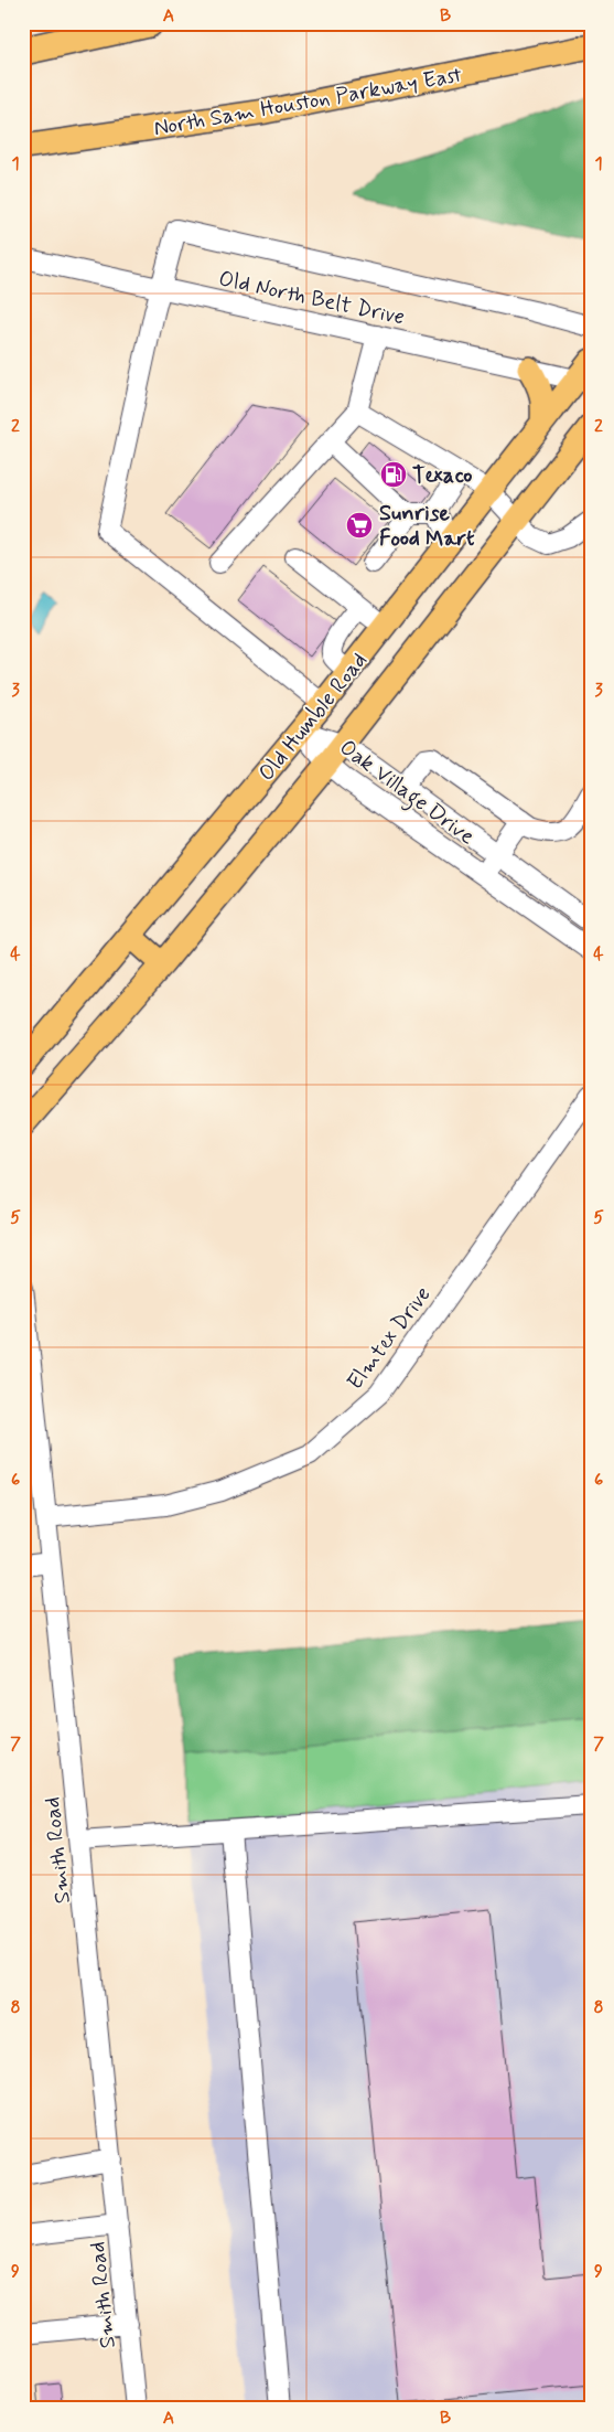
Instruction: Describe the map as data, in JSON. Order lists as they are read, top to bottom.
{
  "streets": {
    "main road": ["North Sam Houston Parkway East", "Old Humble Road"],
    "street": [
      "Old North Belt Drive",
      "Oak Village Drive",
      "Elmtex Drive",
      "Smith Road"
    ]
  },
  "crossings": [
    ["Old North Belt Drive", "Old Humble Road"],
    ["Old Humble Road", "Oak Village Drive"],
    ["Elmtex Drive", "Smith Road"]
  ],
  "places": {
    "fuel station": ["Texaco"],
    "supermarket": ["Sunrise Food Mart"]
  },
  "grid": {
    "columns": ["A", "B"],
    "rows": [
      "1",
      "2",
      "3",
      "4",
      "5",
      "6",
      "7",
      "8",
      "9"
    ]
  }
}
